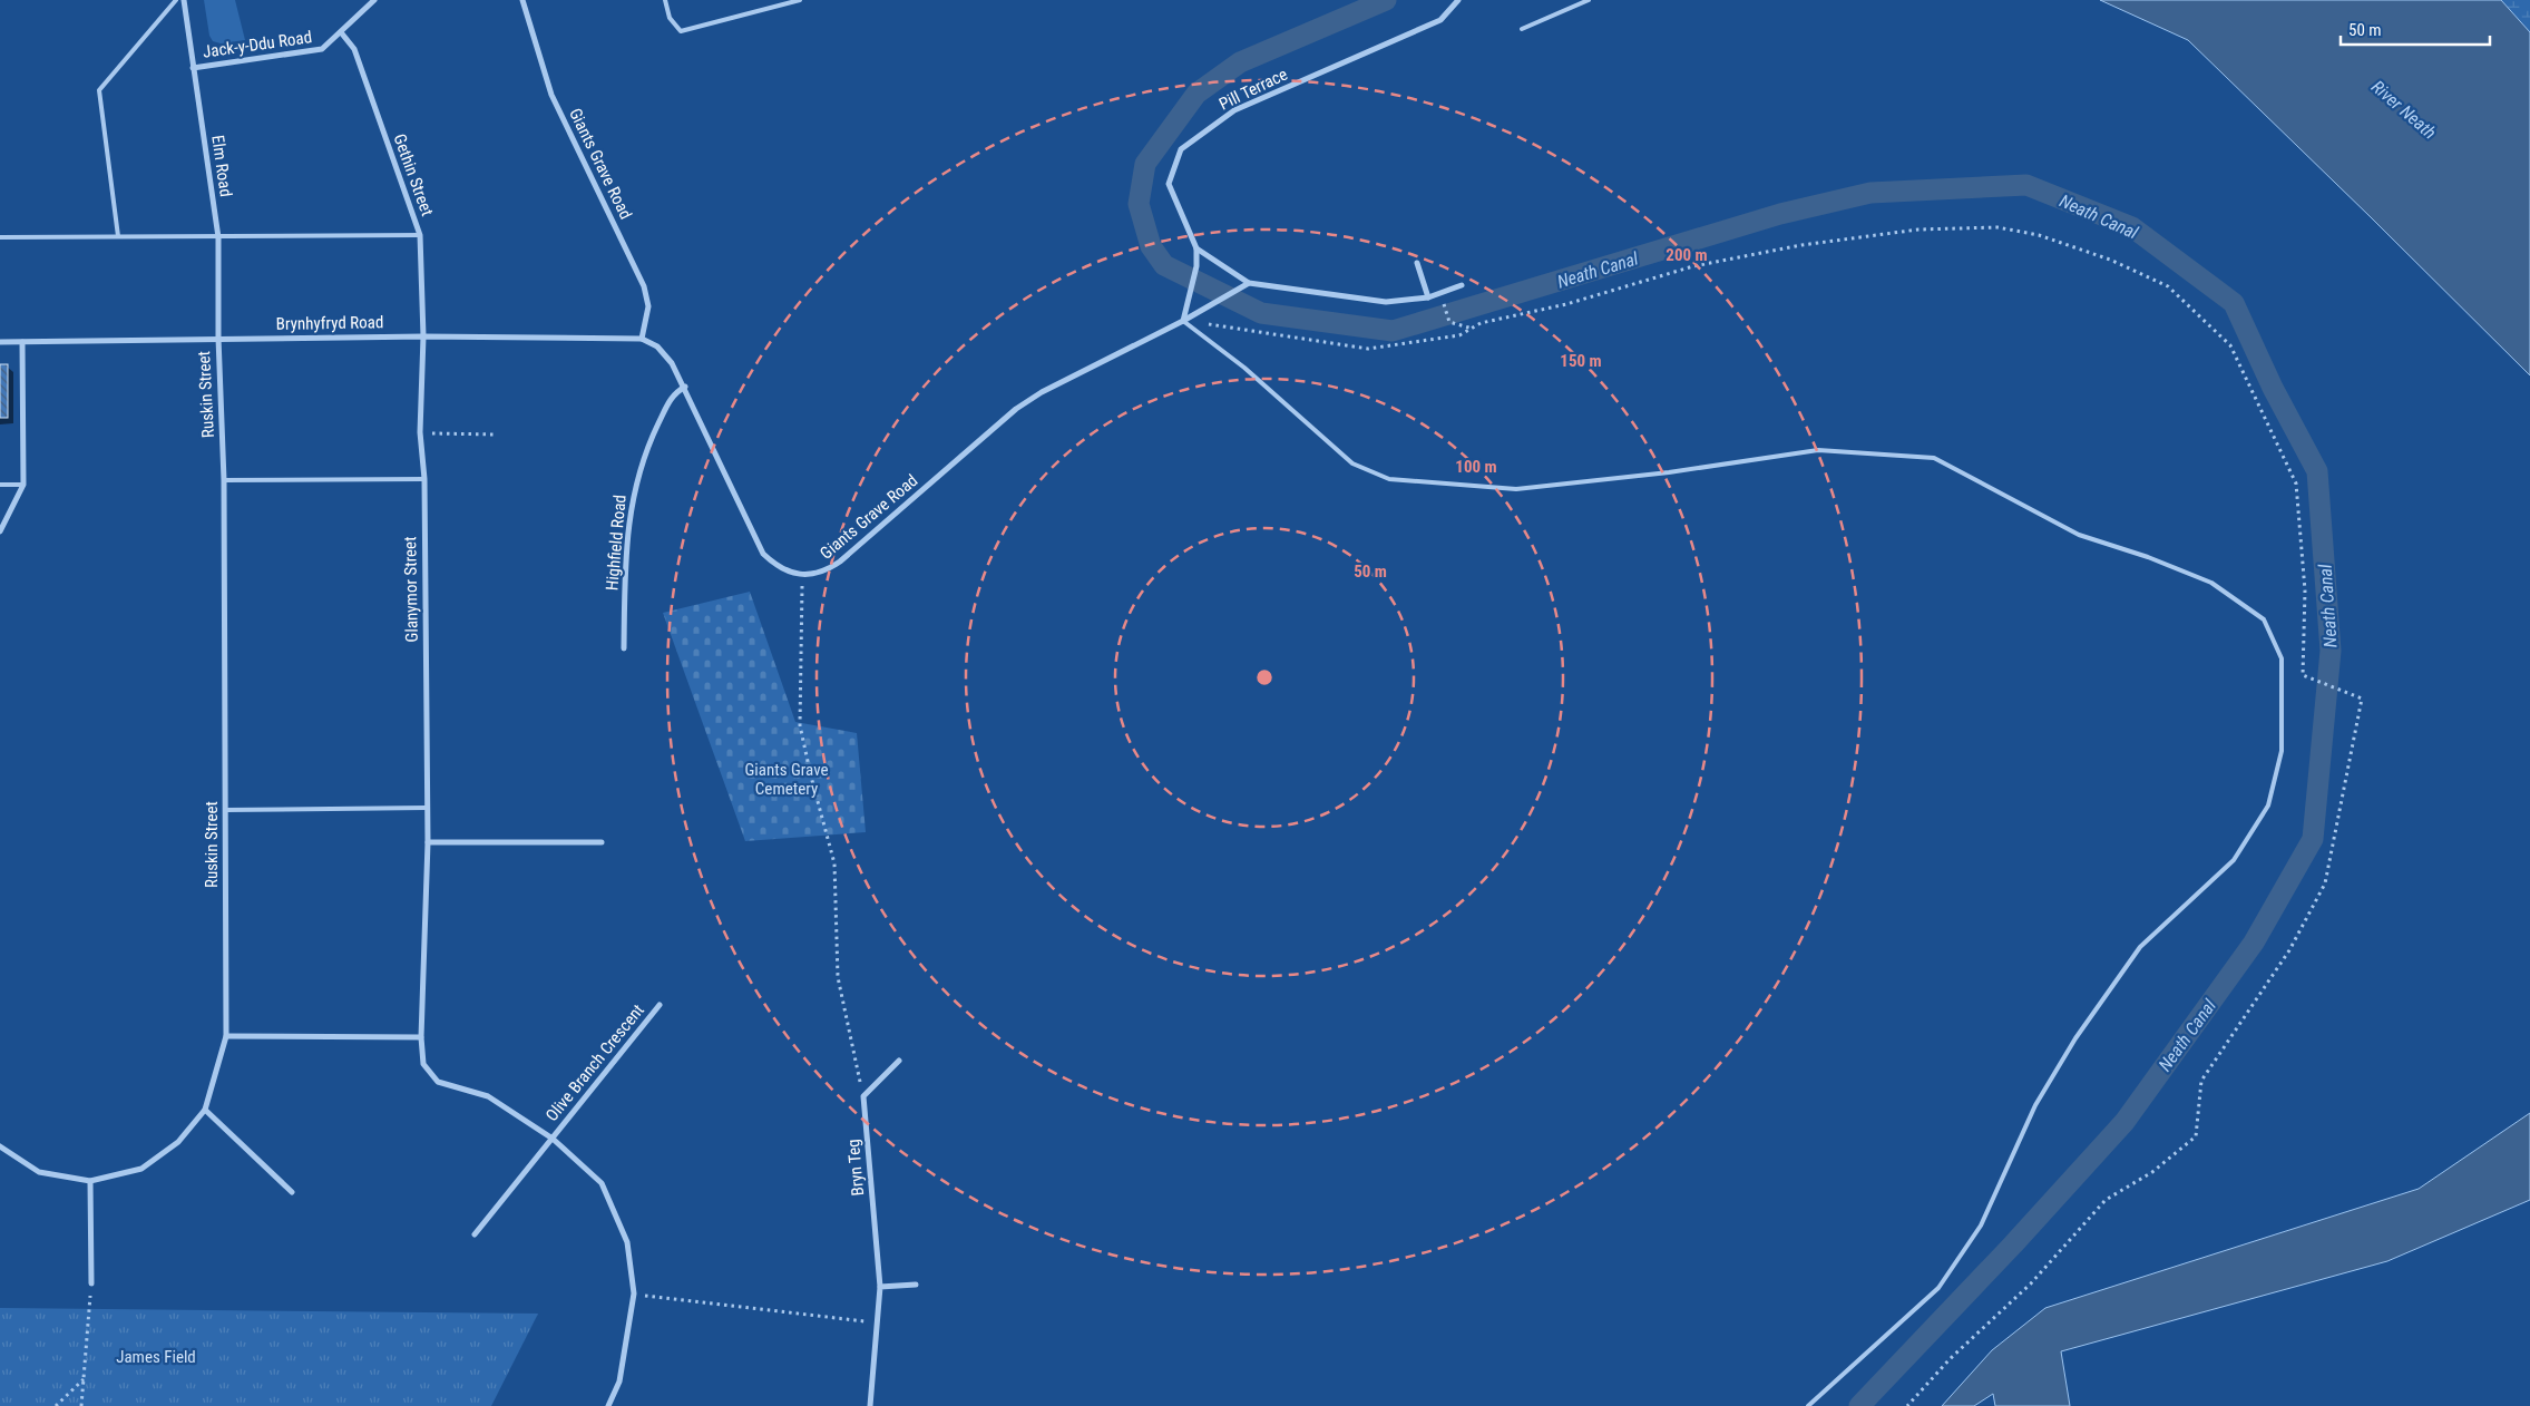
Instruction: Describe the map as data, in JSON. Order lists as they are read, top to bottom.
{
  "streets": {
    "street": [
      "Jack-y-Ddu Road",
      "Pill Terrace",
      "Giants Grave Road",
      "Elm Road",
      "Gethin Street",
      "Brynhyfryd Road",
      "Ruskin Street",
      "Highfield Road",
      "Glanymor Street",
      "Olive Branch Crescent",
      "Bryn Teg"
    ]
  },
  "crossings": [
    ["Jack-y-Ddu Road", "Elm Road"],
    ["Jack-y-Ddu Road", "Gethin Street"],
    ["Giants Grave Road", "Brynhyfryd Road"],
    ["Elm Road", "Brynhyfryd Road"],
    ["Elm Road", "Ruskin Street"],
    ["Gethin Street", "Brynhyfryd Road"],
    ["Gethin Street", "Glanymor Street"],
    ["Brynhyfryd Road", "Ruskin Street"],
    ["Brynhyfryd Road", "Highfield Road"],
    ["Brynhyfryd Road", "Glanymor Street"],
    ["Glanymor Street", "Olive Branch Crescent"]
  ],
  "water": ["River Neath", "Neath Canal"],
  "parks": ["Giants Grave Cemetery", "James Field"],
  "scale_bar": "50 m",
  "rings": [
    "200 m",
    "150 m",
    "100 m",
    "50 m"
  ]
}
